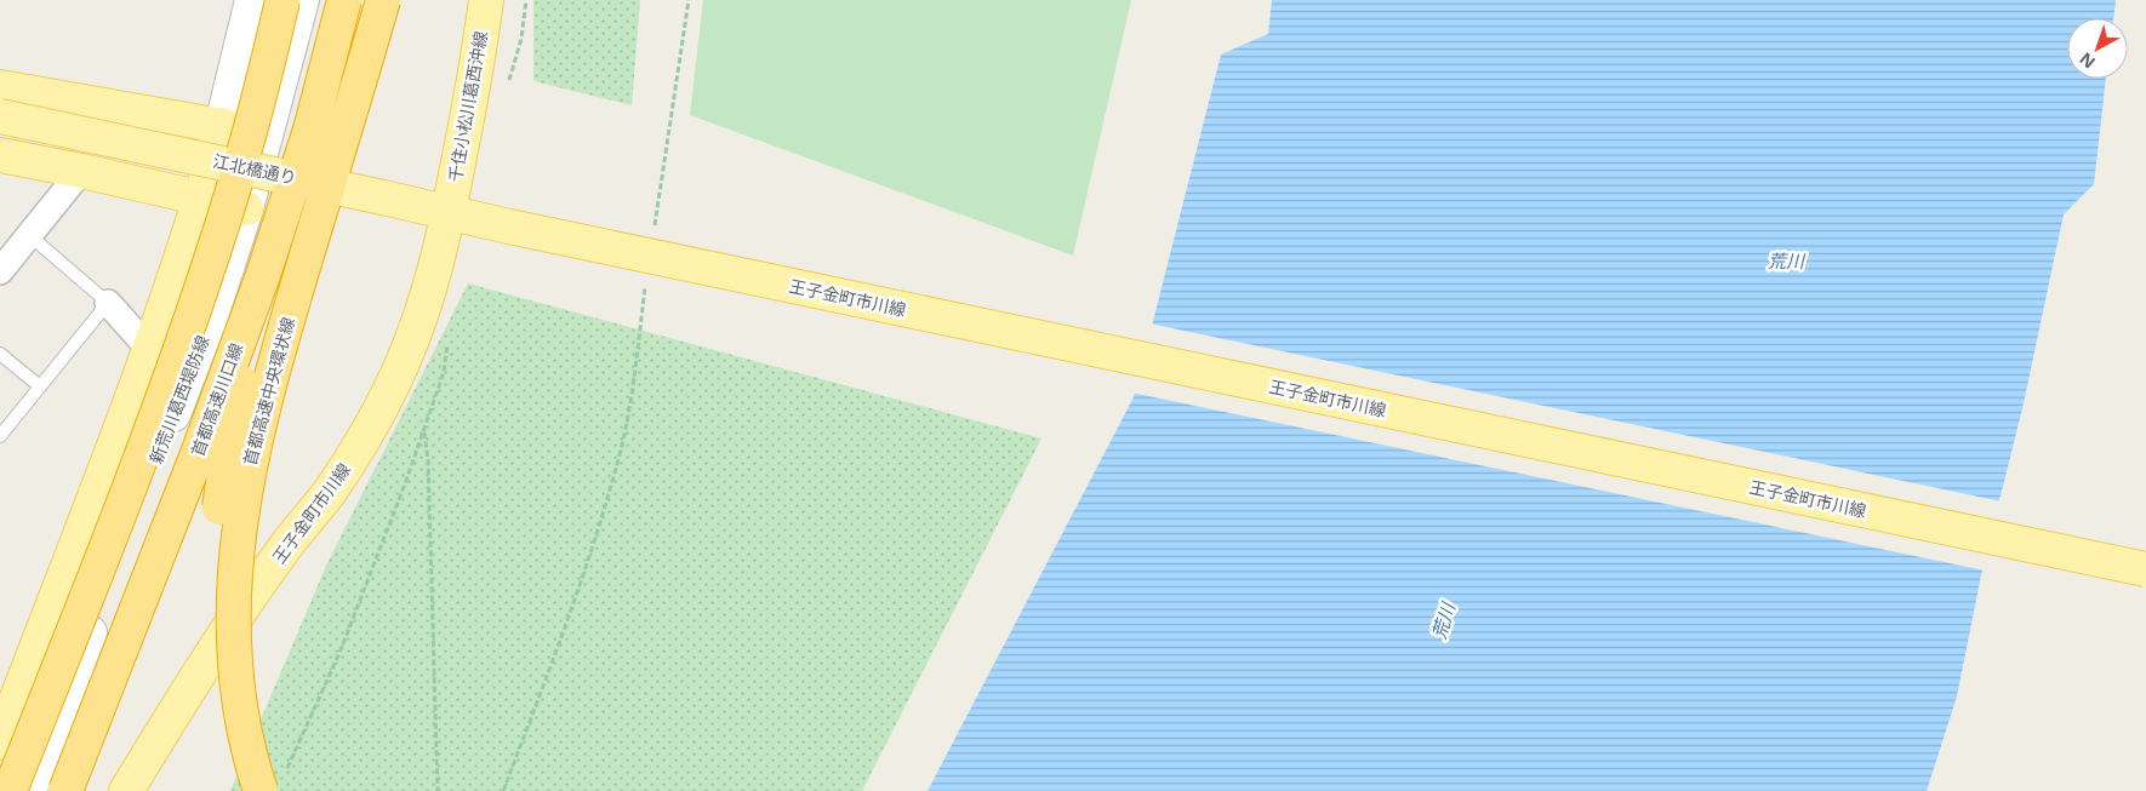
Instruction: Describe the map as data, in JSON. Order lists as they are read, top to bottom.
{
  "streets": {
    "highway": ["首都高速中央環状線", "首都高速川口線"],
    "main road": [
      "千住小松川葛西沖線",
      "江北橋通り",
      "王子金町市川線",
      "新荒川葛西堤防線"
    ]
  },
  "crossings": [
    ["千住小松川葛西沖線", "江北橋通り"],
    ["千住小松川葛西沖線", "王子金町市川線"],
    ["江北橋通り", "王子金町市川線"]
  ],
  "water": ["荒川"],
  "north": "bottom left"
}
